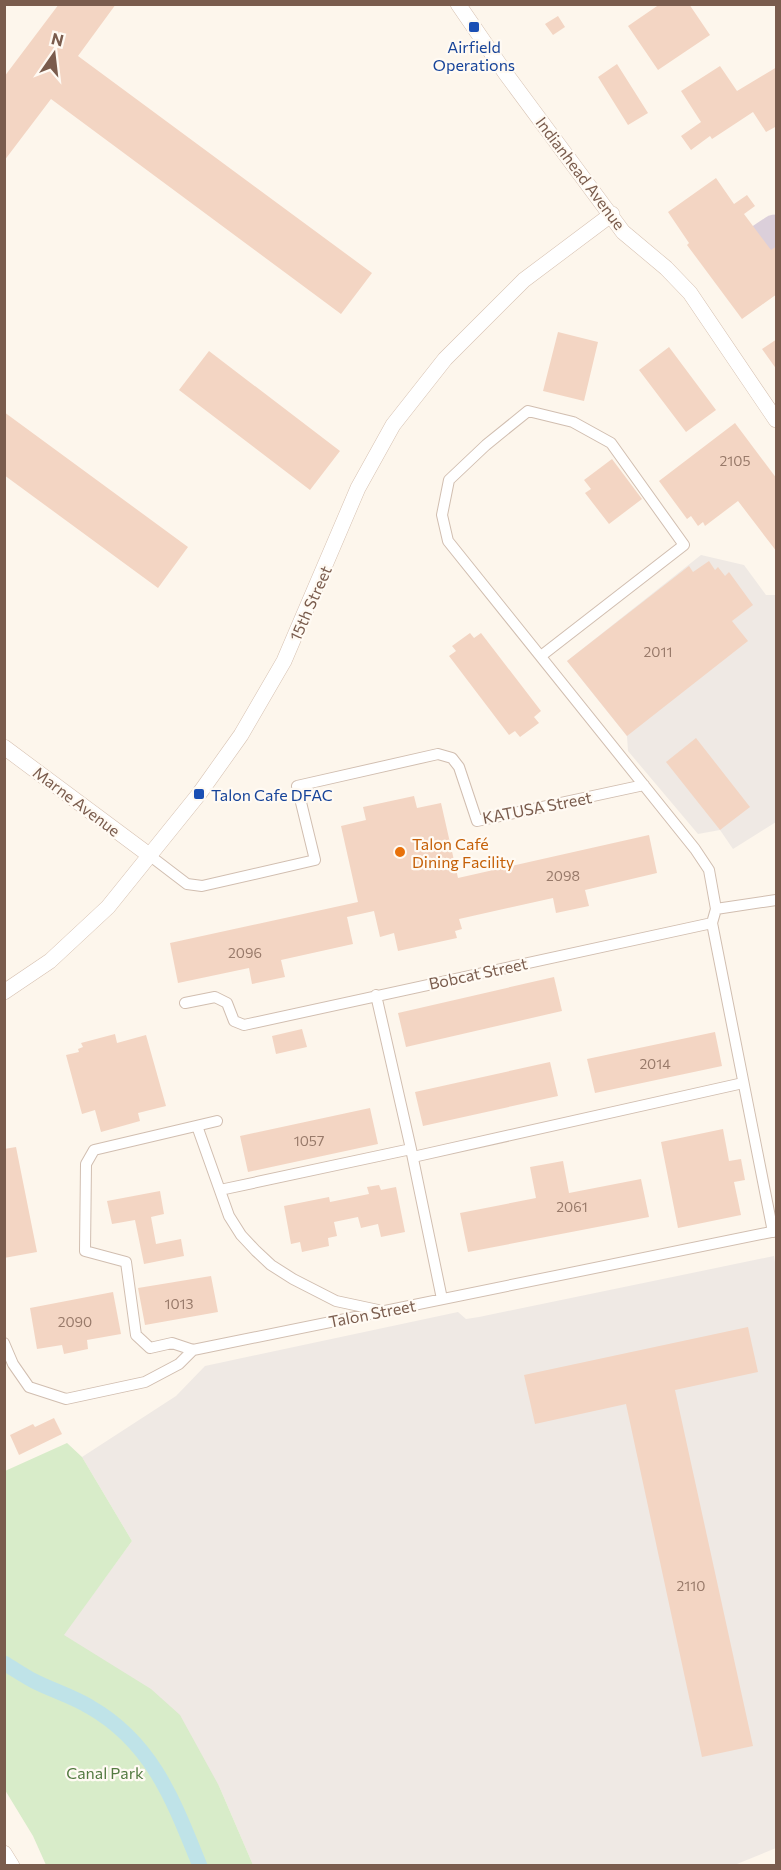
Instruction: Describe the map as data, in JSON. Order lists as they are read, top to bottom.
{
  "streets": {
    "street": [
      "Indianhead Avenue",
      "15th Street",
      "Marne Avenue",
      "KATUSA Street",
      "Bobcat Street",
      "Talon Street"
    ]
  },
  "crossings": [
    ["Indianhead Avenue", "15th Street"],
    ["15th Street", "Marne Avenue"],
    ["15th Street", "KATUSA Street"],
    ["Marne Avenue", "KATUSA Street"]
  ],
  "parks": ["Canal Park"],
  "places": {
    "transit": ["Airfield Operations", "Talon Cafe DFAC"],
    "other": ["Talon Café Dining Facility"]
  },
  "house_numbers": [
    "2105",
    "2011",
    "2098",
    "2096",
    "2014",
    "1057",
    "2061",
    "1013",
    "2090",
    "2110"
  ],
  "north": "top"
}
